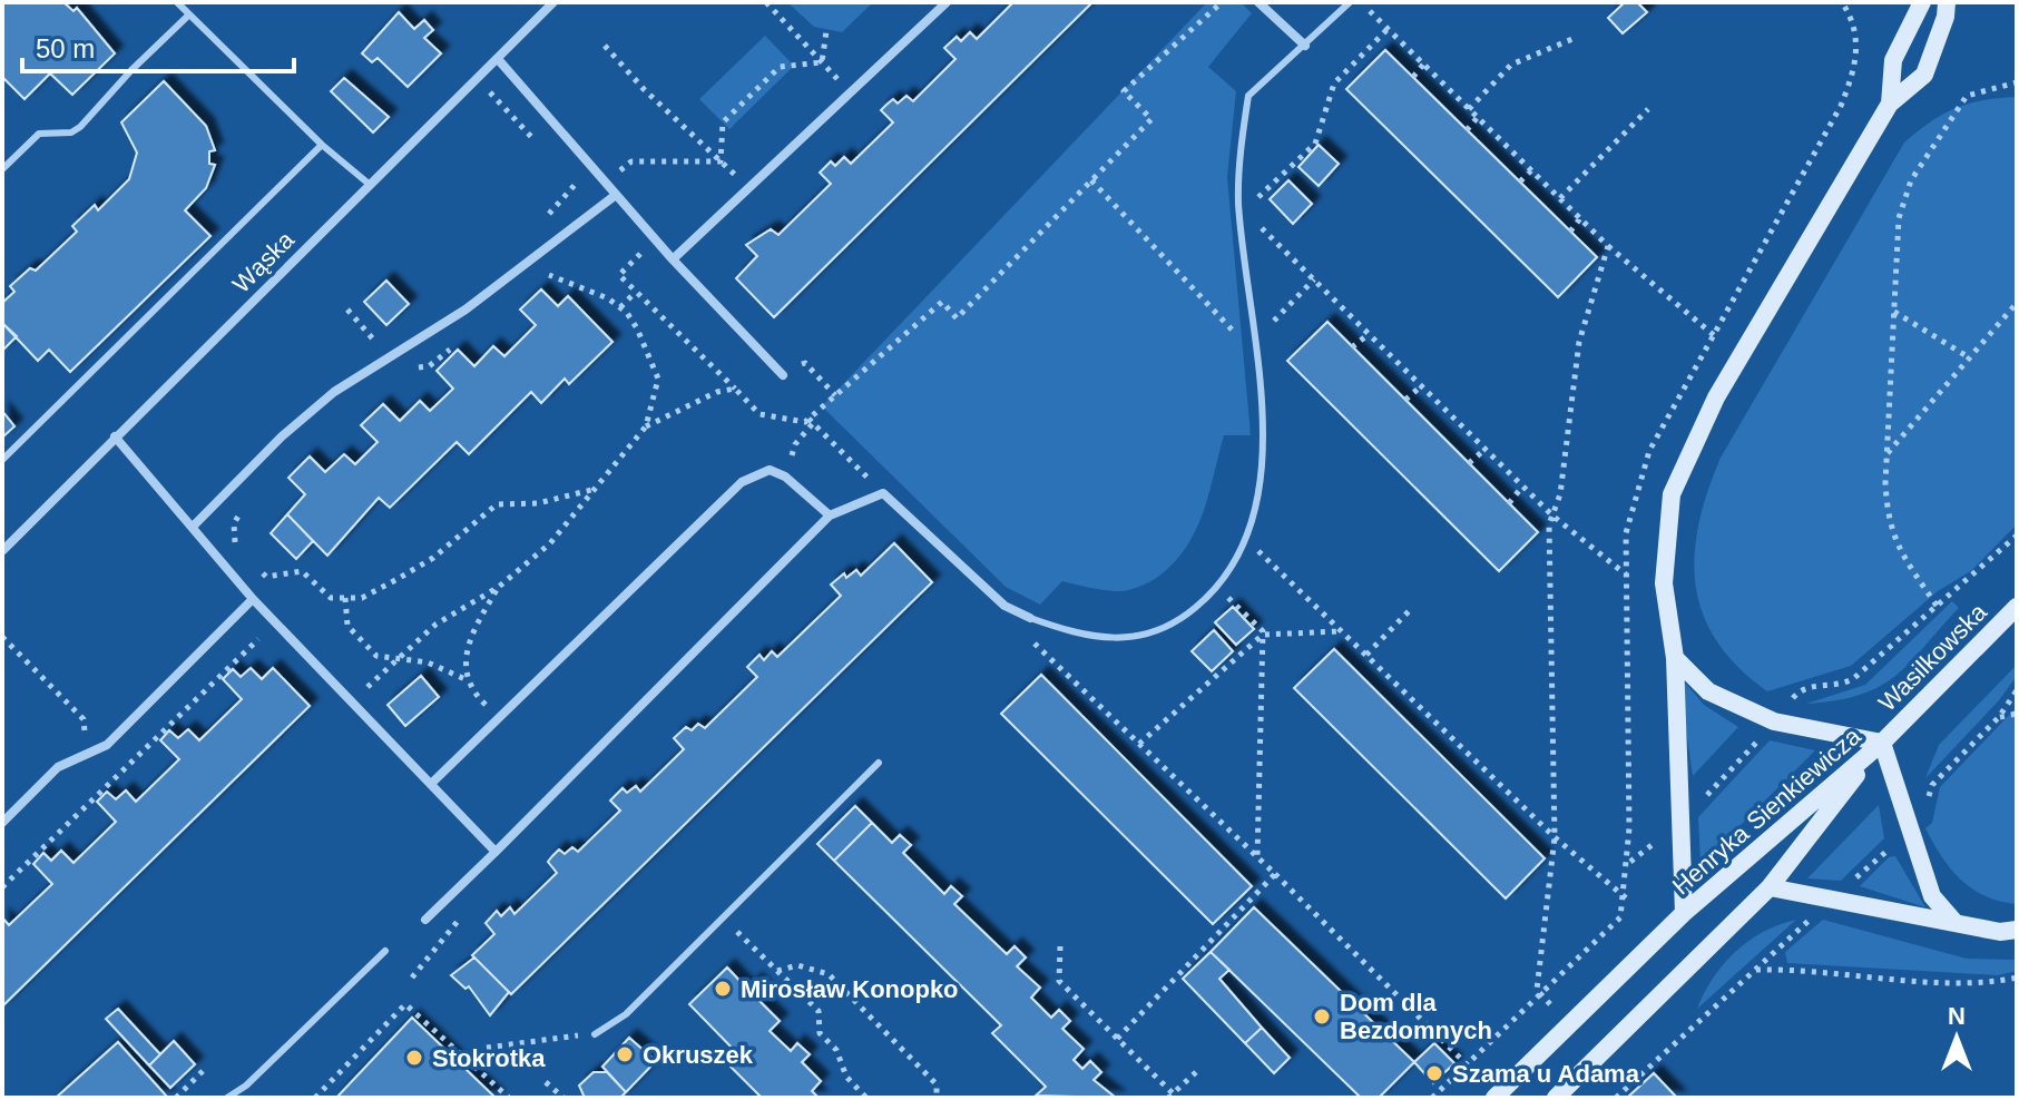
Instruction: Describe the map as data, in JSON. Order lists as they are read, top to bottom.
{
  "streets": {
    "main road": ["Wasilkowska", "Henryka Sienkiewicza"],
    "street": ["Wąska"]
  },
  "crossings": [
    ["Wasilkowska", "Henryka Sienkiewicza"]
  ],
  "places": [
    "Mirosław Konopko",
    "Dom dla Bezdomnych",
    "Okruszek",
    "Stokrotka",
    "Szama u Adama"
  ],
  "scale_bar": "50 m",
  "north": "top"
}
